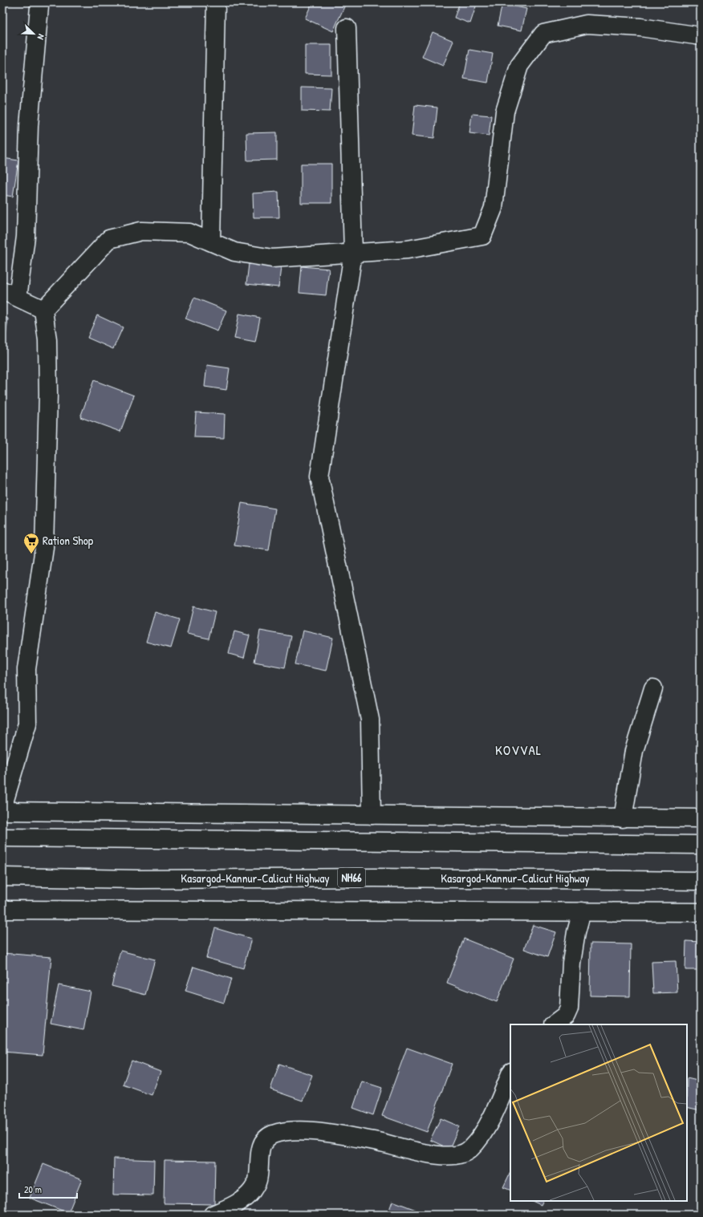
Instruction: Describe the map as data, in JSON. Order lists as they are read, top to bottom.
{
  "streets": {
    "main road": ["NH66", "Kasargod-Kannur-Calicut Highway"]
  },
  "districts": ["KOVVAL"],
  "places": {
    "supermarket": ["Ration Shop"]
  },
  "scale_bar": "20 m",
  "north": "bottom right"
}
